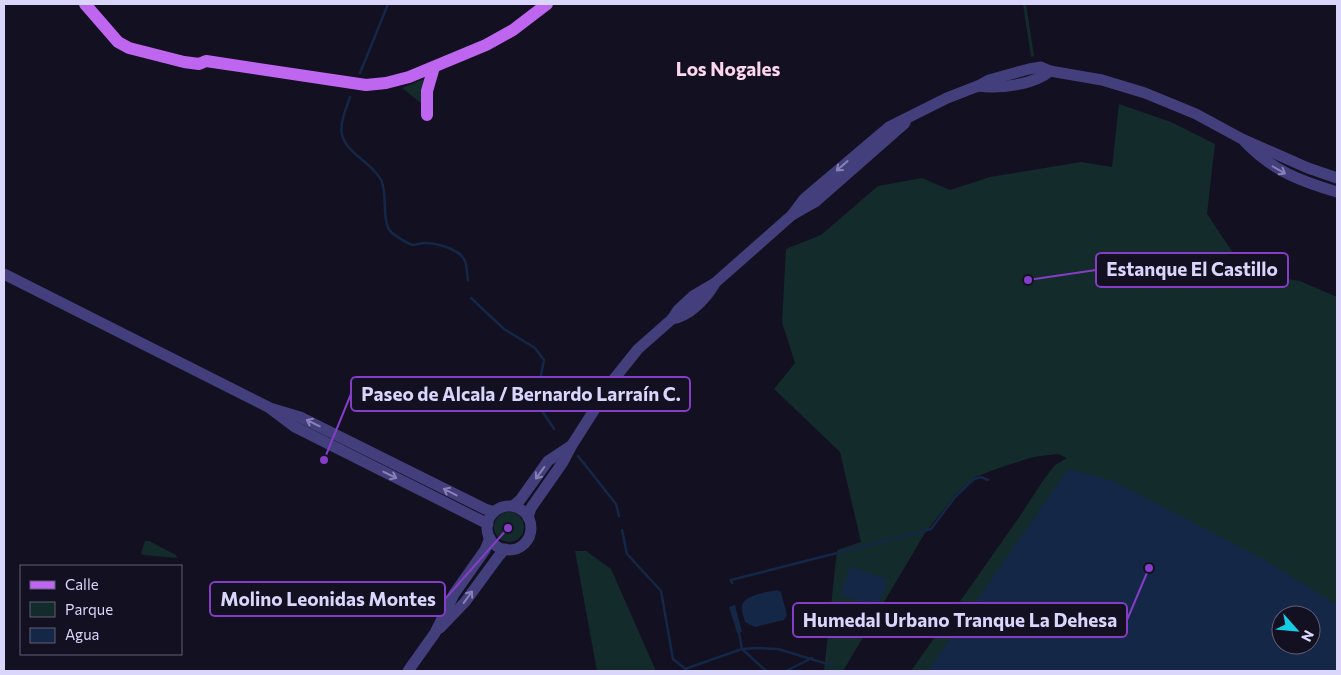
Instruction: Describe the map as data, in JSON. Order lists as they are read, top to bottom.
{
  "districts": ["Los Nogales"],
  "places": [
    "Estanque El Castillo",
    "Paseo de Alcala / Bernardo Larraín C.",
    "Molino Leonidas Montes",
    "Humedal Urbano Tranque La Dehesa"
  ],
  "legend": ["Calle", "Parque", "Agua"],
  "north": "bottom right"
}
